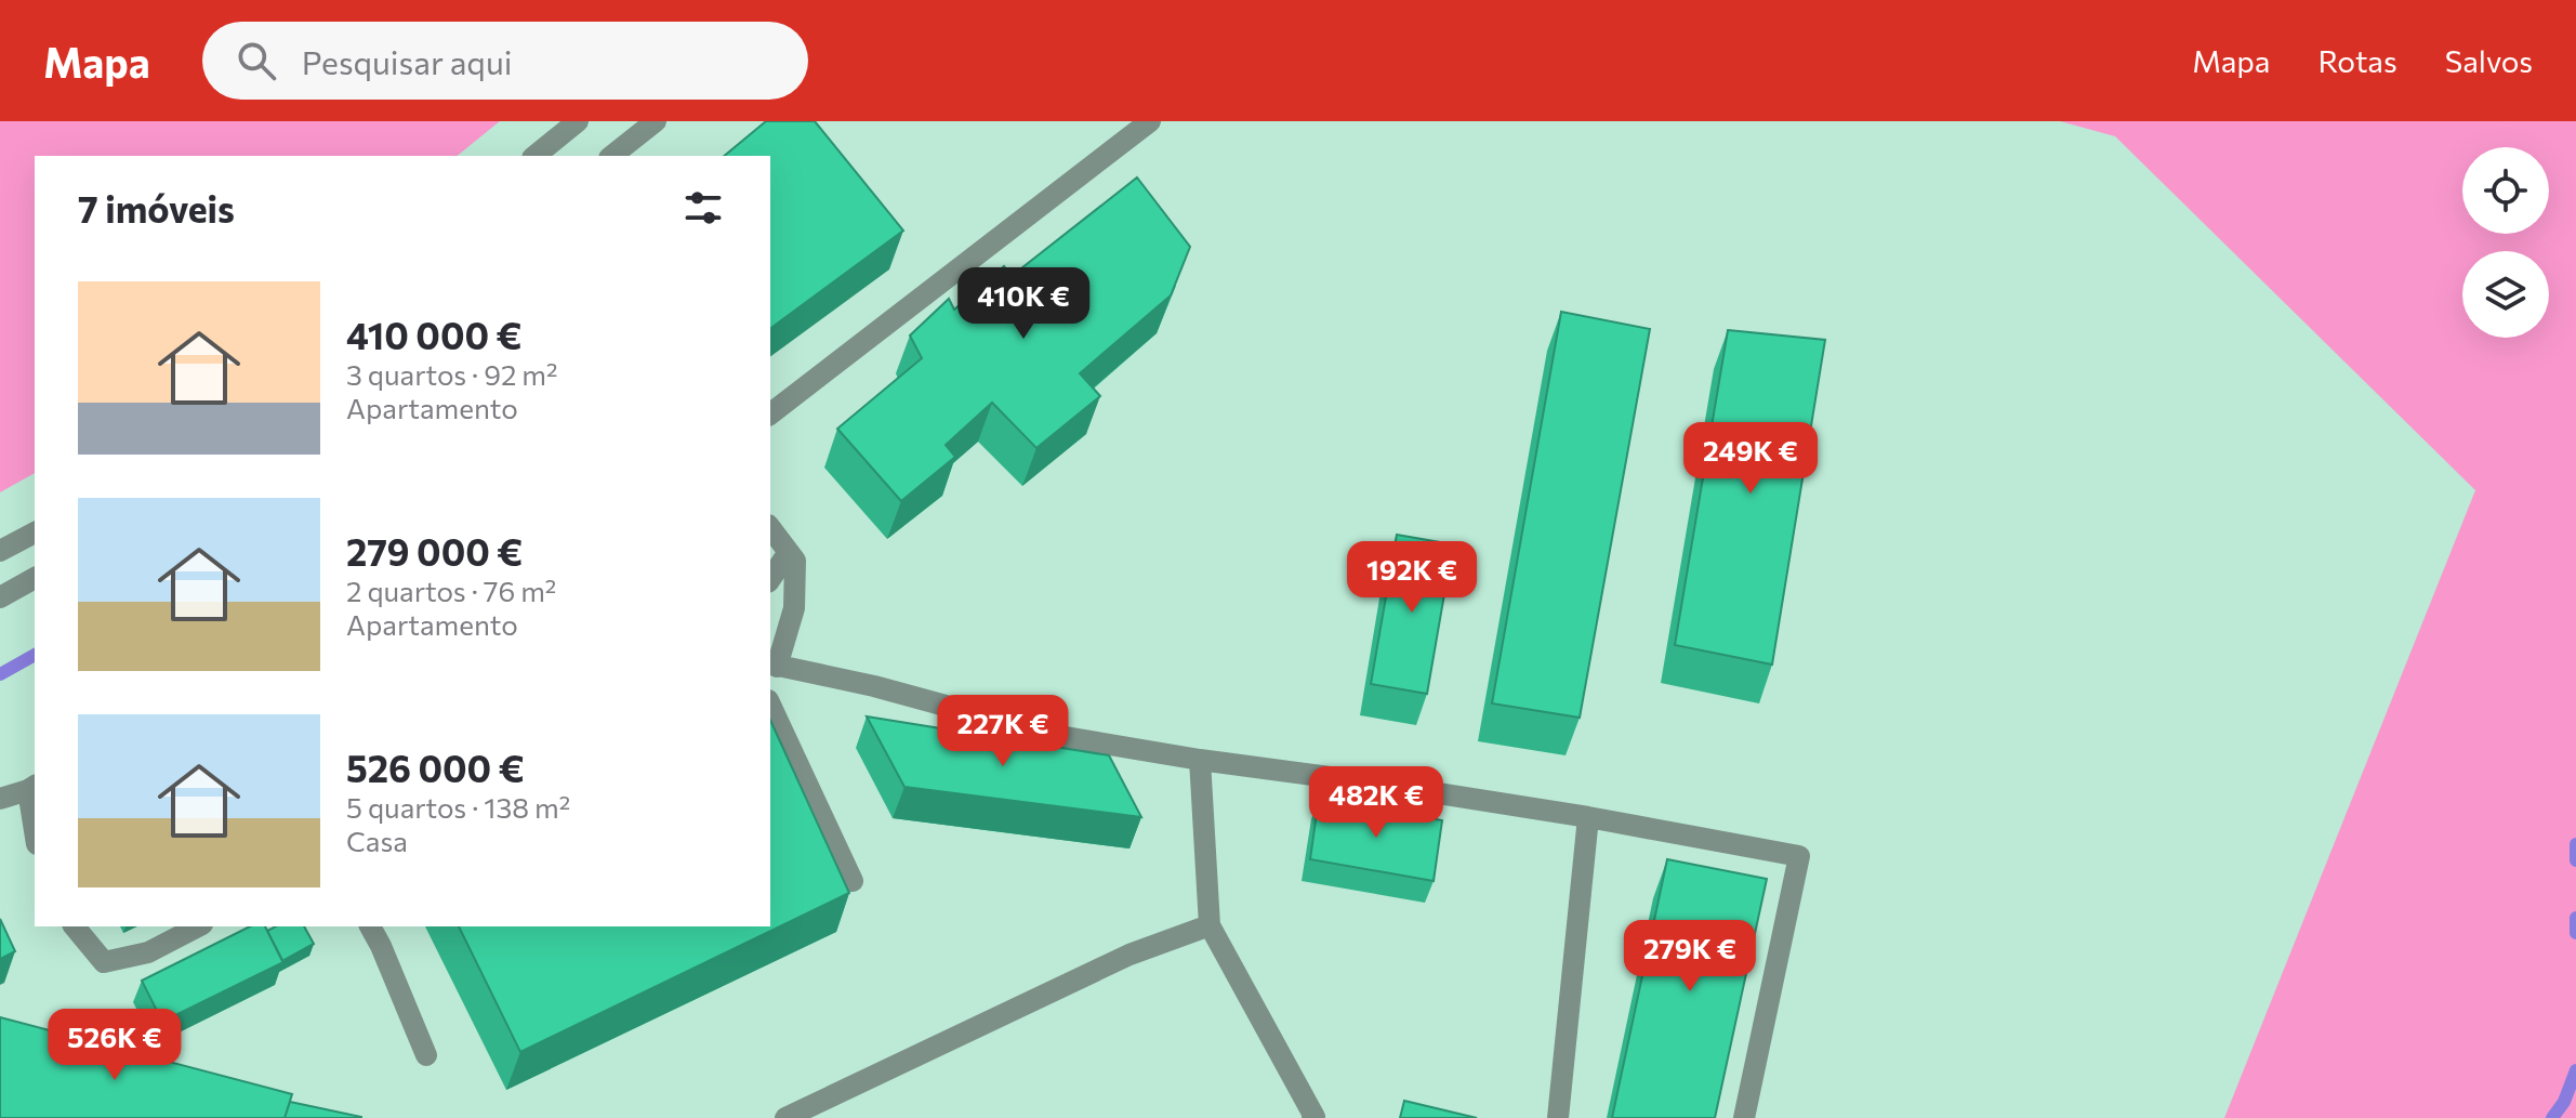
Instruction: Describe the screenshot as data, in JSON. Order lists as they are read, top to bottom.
{
  "page": {
    "header": "Mapa",
    "search": "Pesquisar aqui",
    "nav": ["Mapa", "Rotas", "Salvos"],
    "heading": "7 imóveis",
    "list": [
      {
        "name": "410 000 €",
        "note": "3 quartos · 92 m² · Apartamento"
      },
      {
        "name": "279 000 €",
        "note": "2 quartos · 76 m² · Apartamento"
      },
      {
        "name": "526 000 €",
        "note": "5 quartos · 138 m² · Casa"
      }
    ],
    "price": [
      "410K €",
      "249K €",
      "192K €",
      "227K €",
      "482K €",
      "279K €",
      "526K €"
    ]
  }
}
